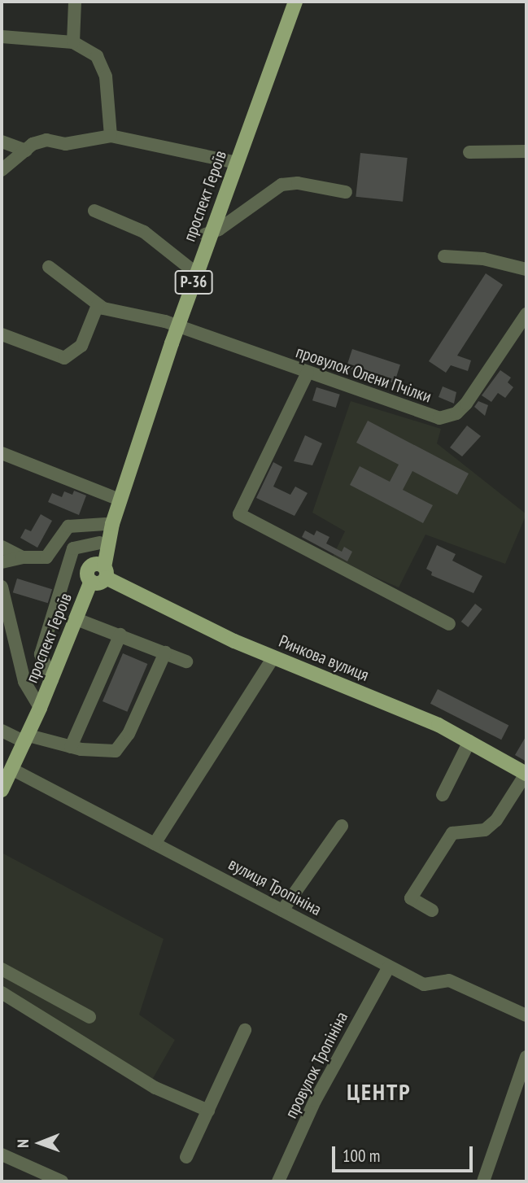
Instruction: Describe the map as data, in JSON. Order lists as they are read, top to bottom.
{
  "streets": {
    "main road": ["проспект Героїв", "Р-36", "Ринкова вулиця"],
    "street": ["провулок Олени Пчілки", "вулиця Тропініна", "провулок Тропініна"]
  },
  "crossings": [
    ["проспект Героїв", "провулок Олени Пчілки"],
    ["проспект Героїв", "Ринкова вулиця"],
    ["проспект Героїв", "вулиця Тропініна"],
    ["вулиця Тропініна", "провулок Тропініна"]
  ],
  "districts": ["ЦЕНТР"],
  "scale_bar": "100 m",
  "north": "left"
}
